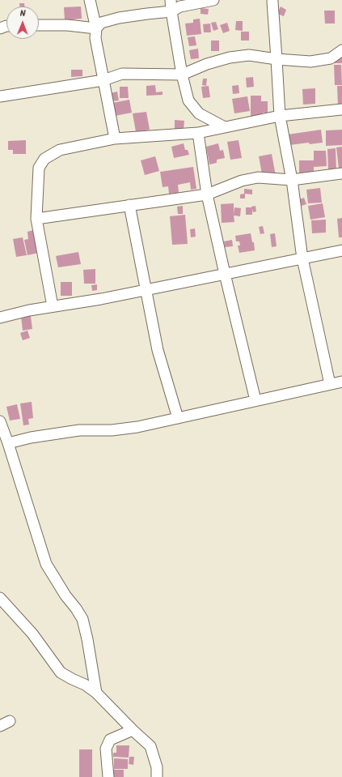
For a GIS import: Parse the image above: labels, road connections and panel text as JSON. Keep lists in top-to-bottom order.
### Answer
{
  "north": "top"
}
